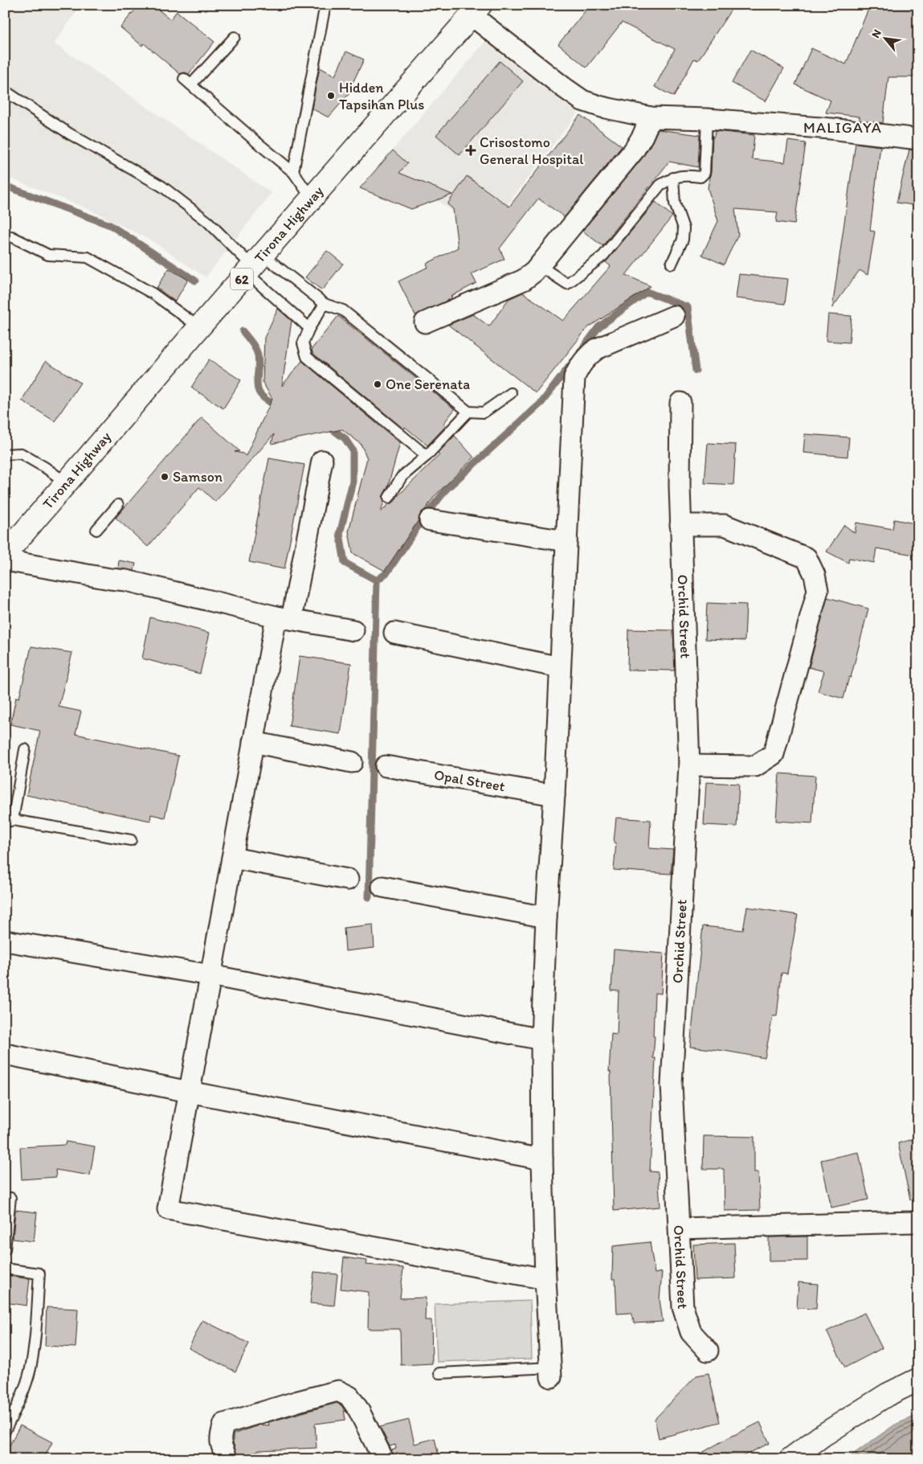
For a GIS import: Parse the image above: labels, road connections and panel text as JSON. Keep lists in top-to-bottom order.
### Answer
{
  "streets": {
    "main road": ["Tirona Highway", "62"],
    "street": ["Orchid Street", "Opal Street"]
  },
  "districts": ["MALIGAYA"],
  "places": {
    "other": ["Hidden Tapsihan Plus", "One Serenata", "Samson"],
    "health": ["Crisostomo General Hospital"]
  },
  "north": "top left"
}
